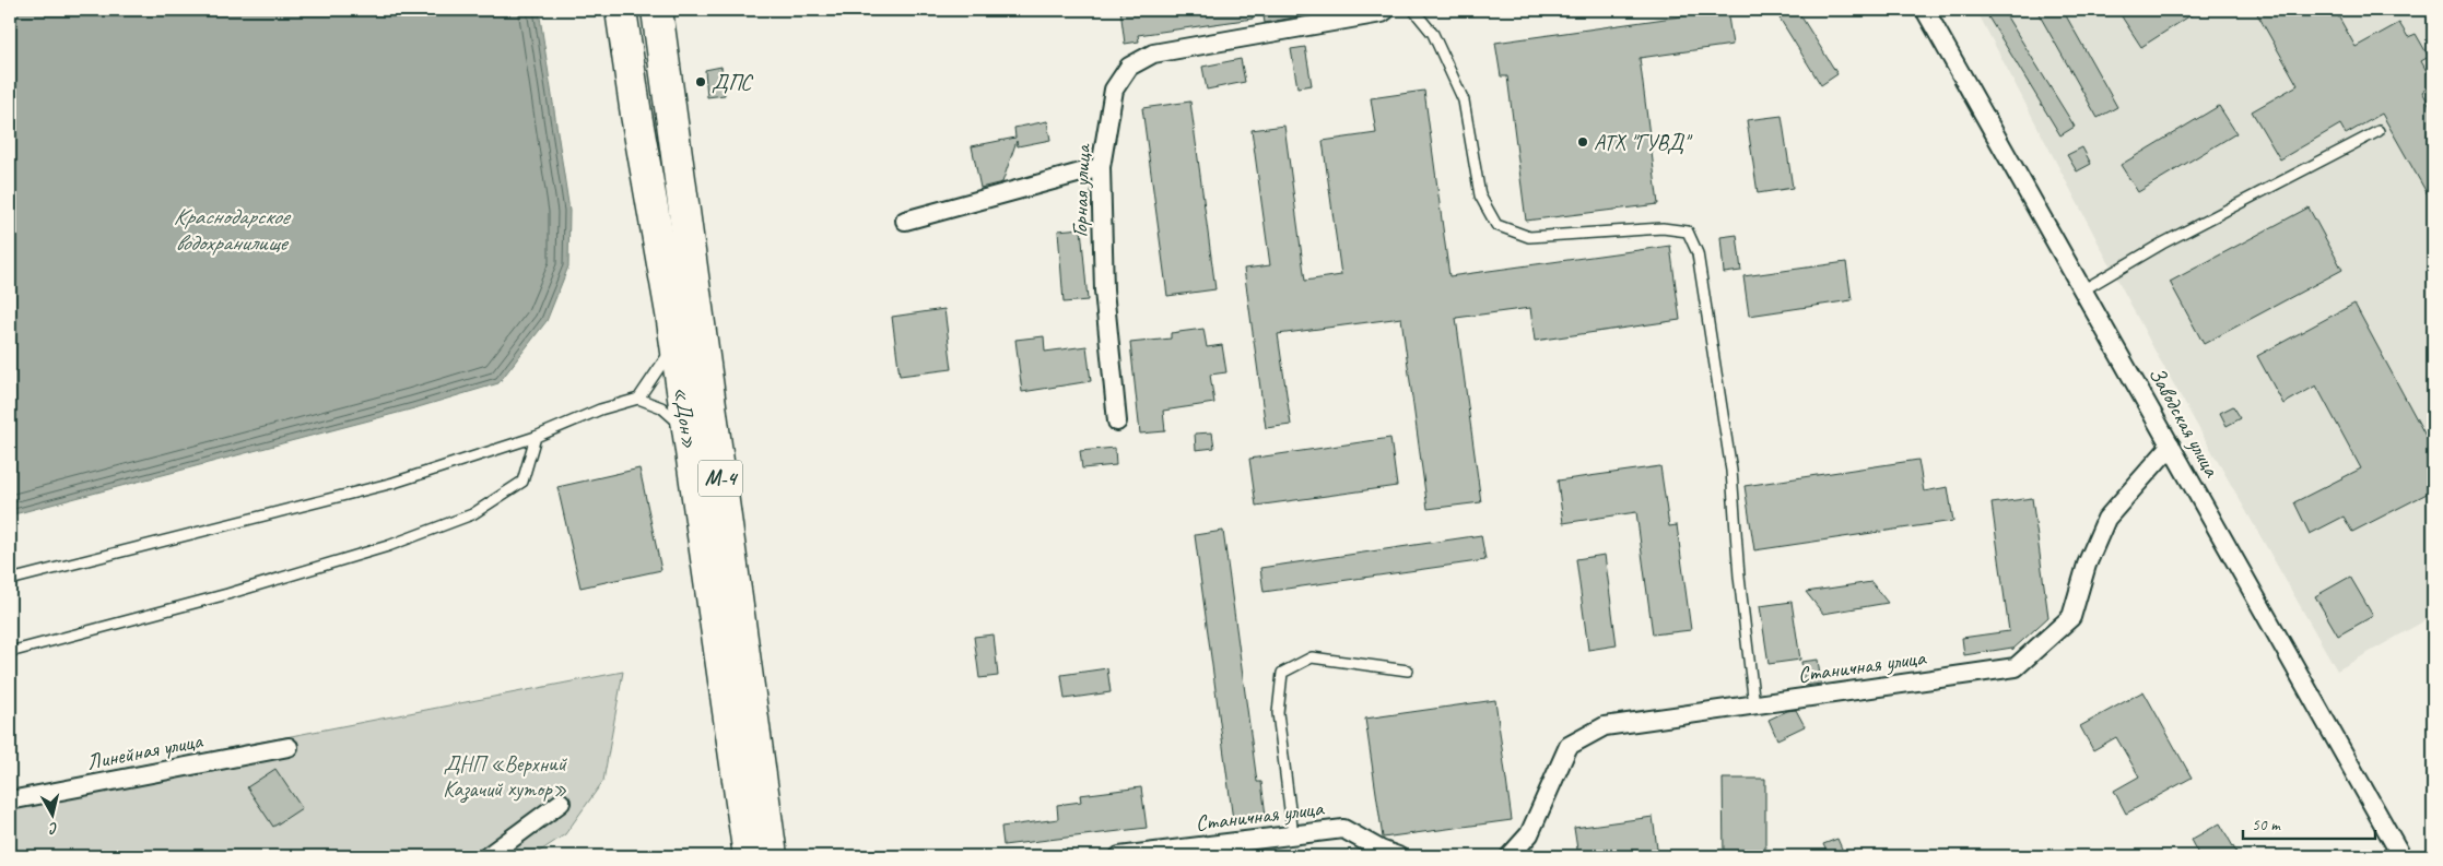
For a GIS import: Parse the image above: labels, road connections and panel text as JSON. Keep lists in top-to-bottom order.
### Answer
{
  "streets": {
    "highway": ["«Дон»", "М-4"],
    "street": [
      "Горная улица",
      "Заводская улица",
      "Станичная улица",
      "Линейная улица"
    ]
  },
  "crossings": [
    ["Заводская улица", "Станичная улица"]
  ],
  "water": ["Краснодарское водохранилище"],
  "parks": ["ДНП «Верхний Казачий хутор»"],
  "places": ["ДПС", "АТХ \"ГУВД\""],
  "scale_bar": "50 m",
  "north": "bottom"
}
